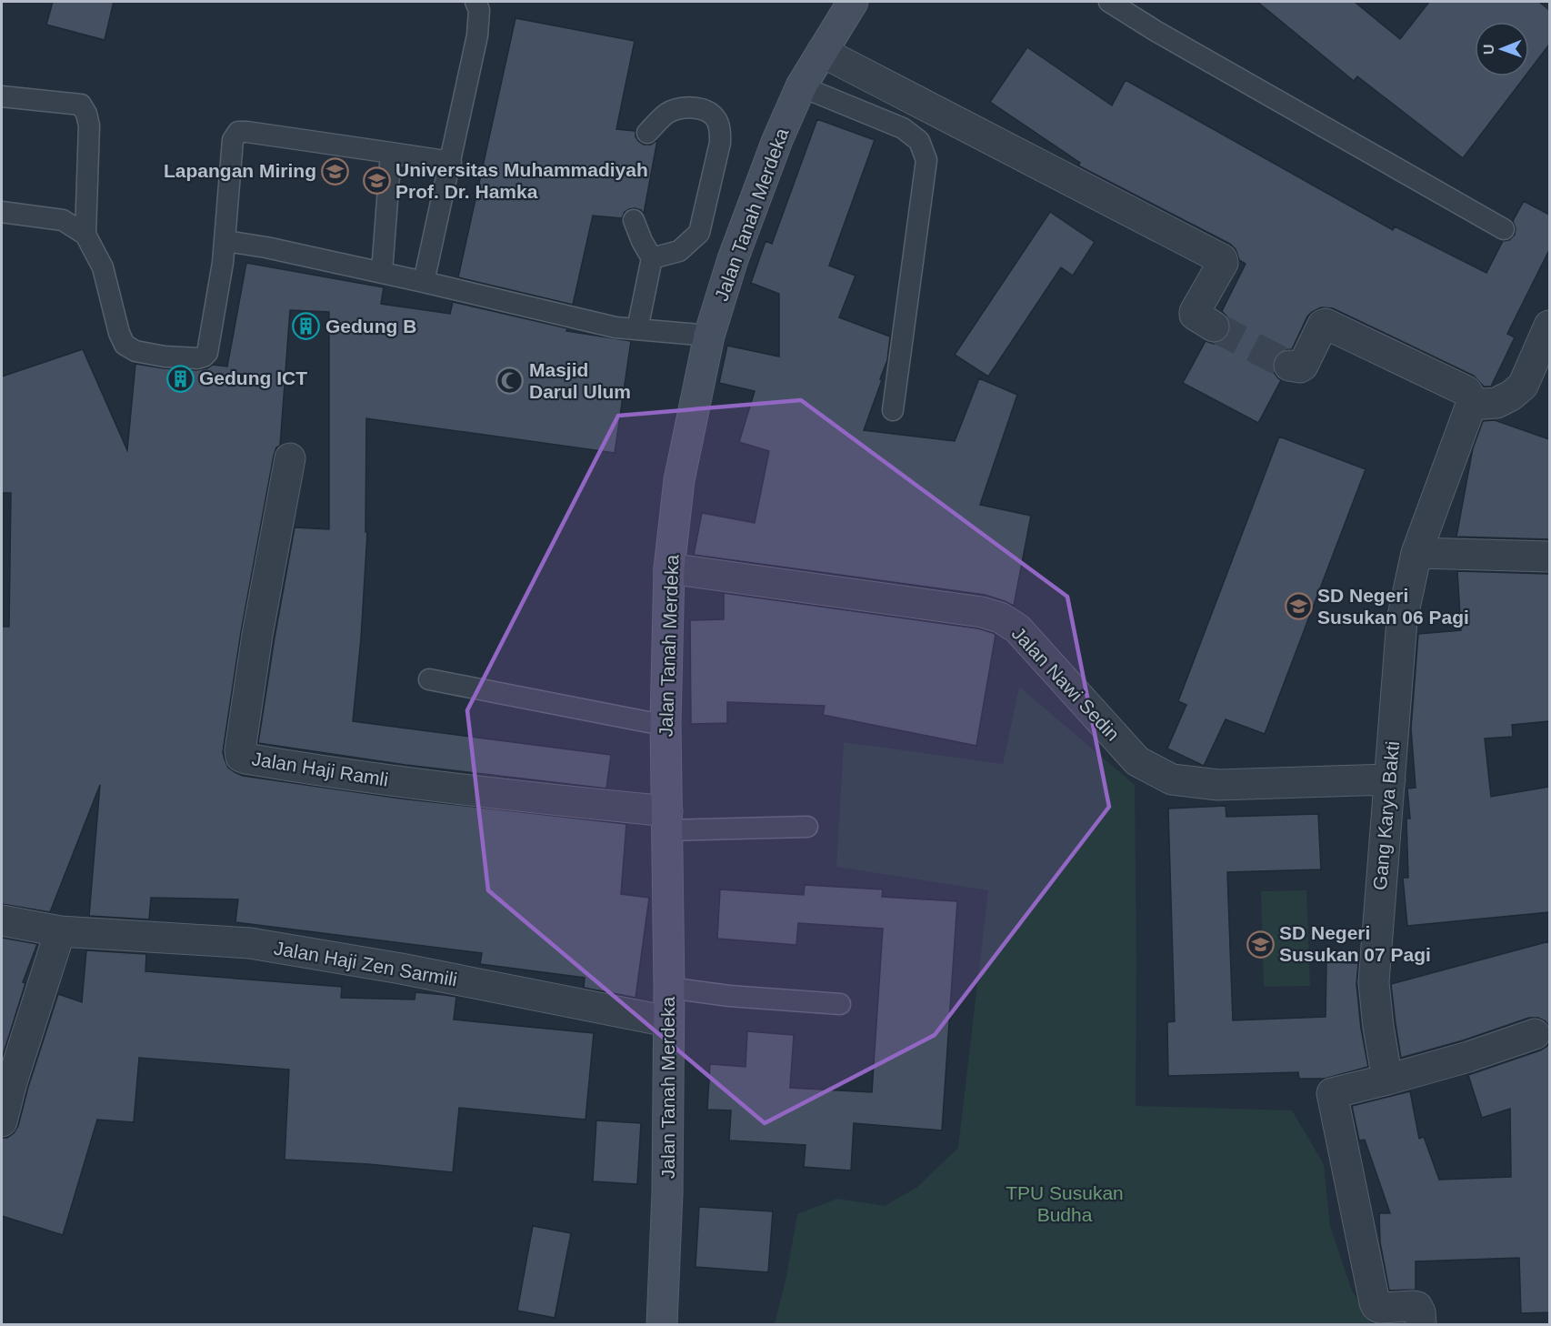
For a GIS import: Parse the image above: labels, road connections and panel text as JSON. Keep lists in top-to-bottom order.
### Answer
{
  "streets": {
    "street": [
      "Jalan Tanah Merdeka",
      "Jalan Nawi Sedin",
      "Jalan Haji Ramli",
      "Gang Karya Bakti",
      "Jalan Haji Zen Sarmili"
    ]
  },
  "crossings": [
    ["Jalan Tanah Merdeka", "Jalan Nawi Sedin"],
    ["Jalan Tanah Merdeka", "Jalan Haji Ramli"],
    ["Jalan Tanah Merdeka", "Jalan Haji Zen Sarmili"],
    ["Jalan Nawi Sedin", "Gang Karya Bakti"]
  ],
  "parks": ["TPU Susukan Budha"],
  "places": {
    "school or university": [
      "Lapangan Miring",
      "Universitas Muhammadiyah Prof. Dr. Hamka",
      "SD Negeri Susukan 06 Pagi",
      "SD Negeri Susukan 07 Pagi"
    ],
    "building": ["Gedung B", "Gedung ICT"],
    "mosque": ["Masjid Darul Ulum"]
  },
  "north": "left"
}
